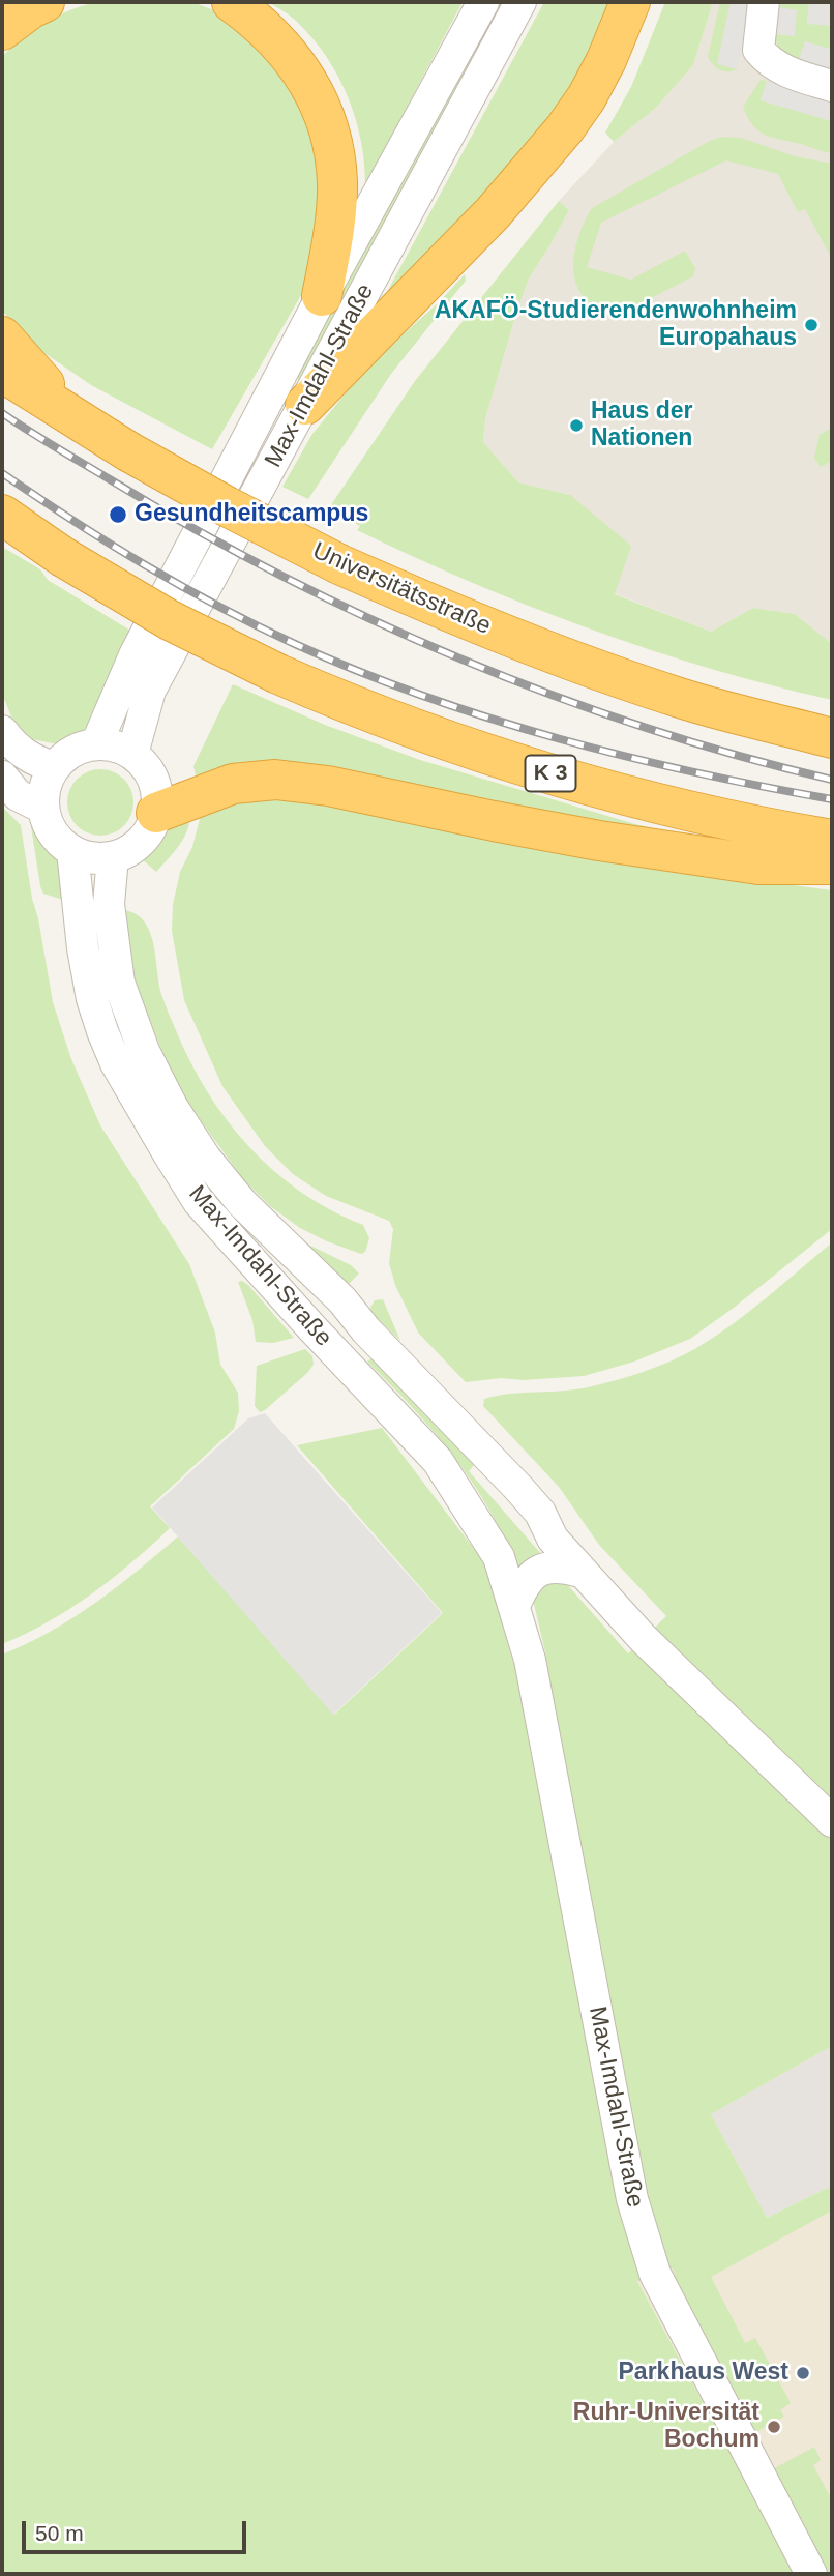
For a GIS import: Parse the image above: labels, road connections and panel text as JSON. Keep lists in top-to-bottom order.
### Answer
{
  "streets": {
    "highway": ["Universitätsstraße", "K 3"],
    "street": ["Max-Imdahl-Straße"]
  },
  "places": [
    "AKAFÖ-Studierendenwohnheim Europahaus",
    "Haus der Nationen",
    "Gesundheitscampus",
    "Parkhaus West",
    "Ruhr-Universität Bochum"
  ],
  "scale_bar": "50 m"
}
